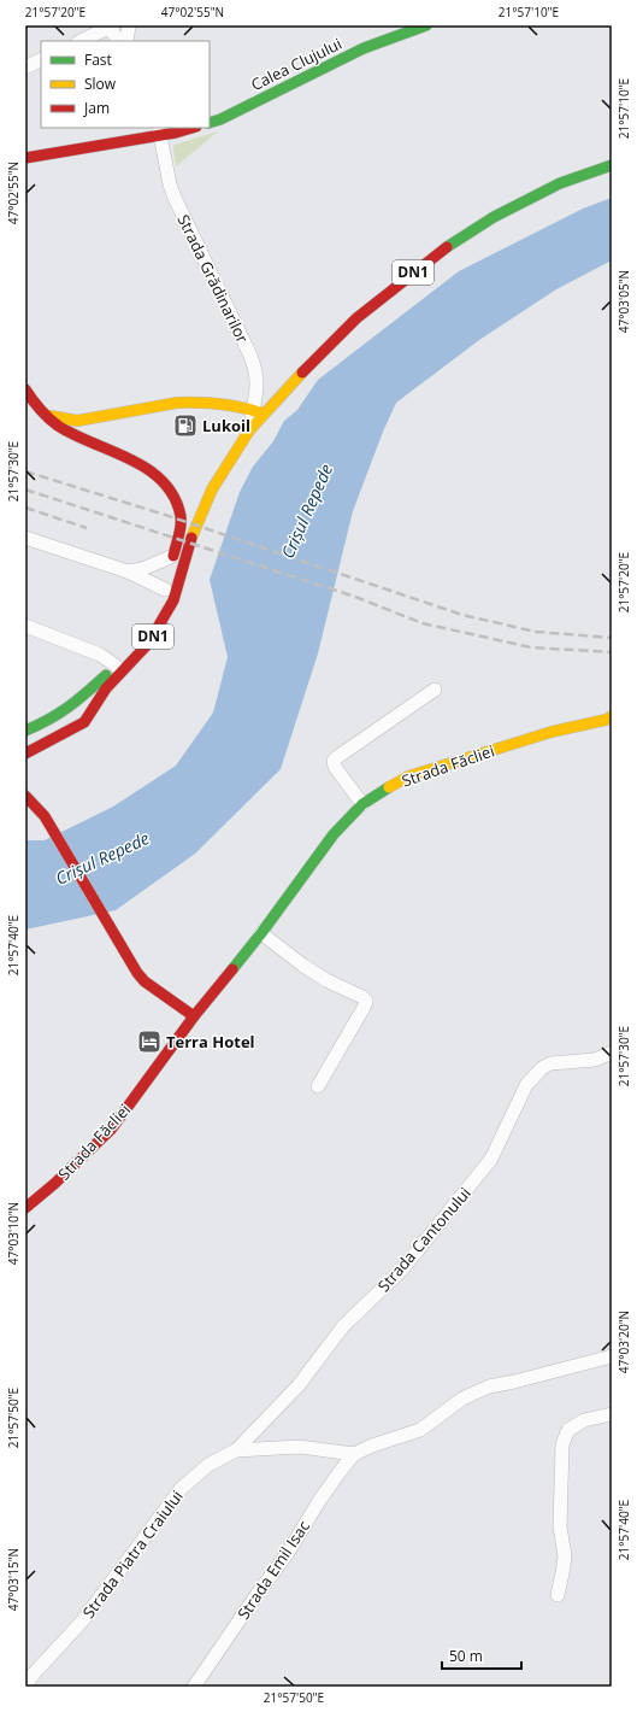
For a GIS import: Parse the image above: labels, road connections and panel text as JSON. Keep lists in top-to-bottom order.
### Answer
{
  "streets": {
    "main road": ["Calea Clujului", "DN1", "Strada Făcliei"],
    "street": [
      "Strada Grădinarilor",
      "Strada Cantonului",
      "Strada Piatra Craiului",
      "Strada Emil Isac"
    ]
  },
  "crossings": [
    ["DN1", "Strada Grădinarilor"],
    ["Strada Cantonului", "Strada Piatra Craiului"],
    ["Strada Piatra Craiului", "Strada Emil Isac"]
  ],
  "water": ["Crișul Repede"],
  "places": {
    "fuel station": ["Lukoil"],
    "hotel": ["Terra Hotel"]
  },
  "legend": ["Fast", "Slow", "Jam"],
  "scale_bar": "50 m",
  "coordinates": [
    "21°57'20\"E",
    "47°02'55\"N",
    "21°57'10\"E",
    "47°03'05\"N",
    "21°57'30\"E",
    "21°57'40\"E",
    "47°03'10\"N",
    "47°03'20\"N",
    "21°57'50\"E",
    "47°03'15\"N"
  ]
}
